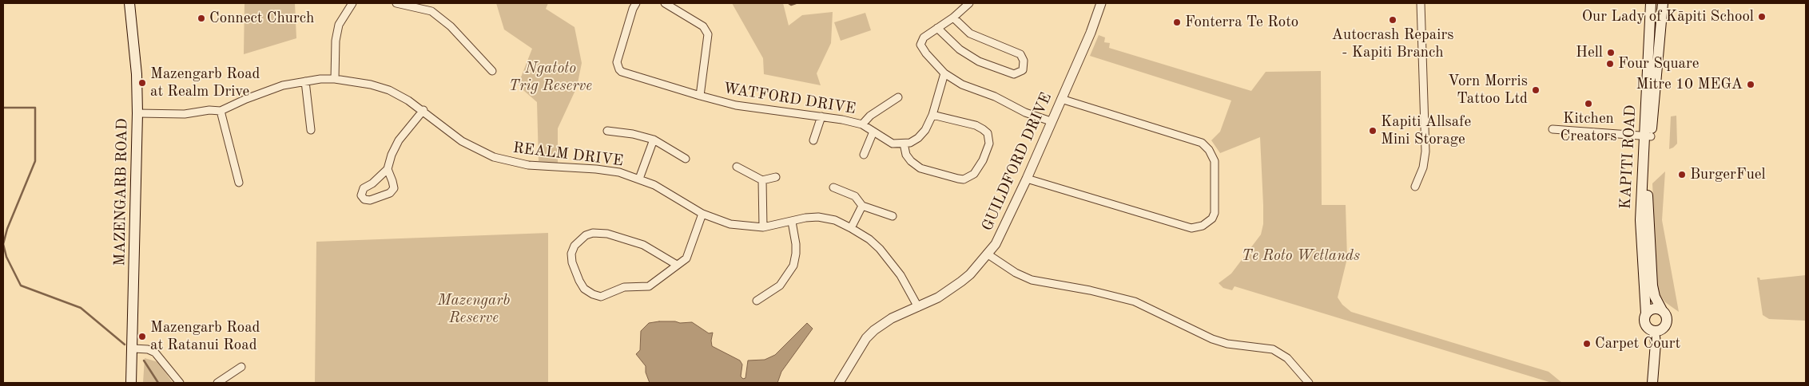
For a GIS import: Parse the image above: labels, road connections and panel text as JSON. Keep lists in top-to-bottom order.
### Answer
{
  "streets": {
    "main road": ["KAPITI ROAD", "MAZENGARB ROAD"],
    "street": ["WATFORD DRIVE", "REALM DRIVE", "GUILDFORD DRIVE"]
  },
  "crossings": [
    ["REALM DRIVE", "GUILDFORD DRIVE"],
    ["REALM DRIVE", "MAZENGARB ROAD"]
  ],
  "parks": ["Ngatoto Trig Reserve", "Te Roto Wetlands", "Mazengarb Reserve"],
  "places": [
    "Our Lady of Kāpiti School",
    "Connect Church",
    "Autocrash Repairs - Kapiti Branch",
    "Fonterra Te Roto",
    "Hell",
    "Four Square",
    "Mazengarb Road at Realm Drive",
    "Mitre 10 MEGA",
    "Vorn Morris Tattoo Ltd",
    "Kitchen Creators",
    "Kapiti Allsafe Mini Storage",
    "BurgerFuel",
    "Mazengarb Road at Ratanui Road",
    "Carpet Court"
  ]
}
